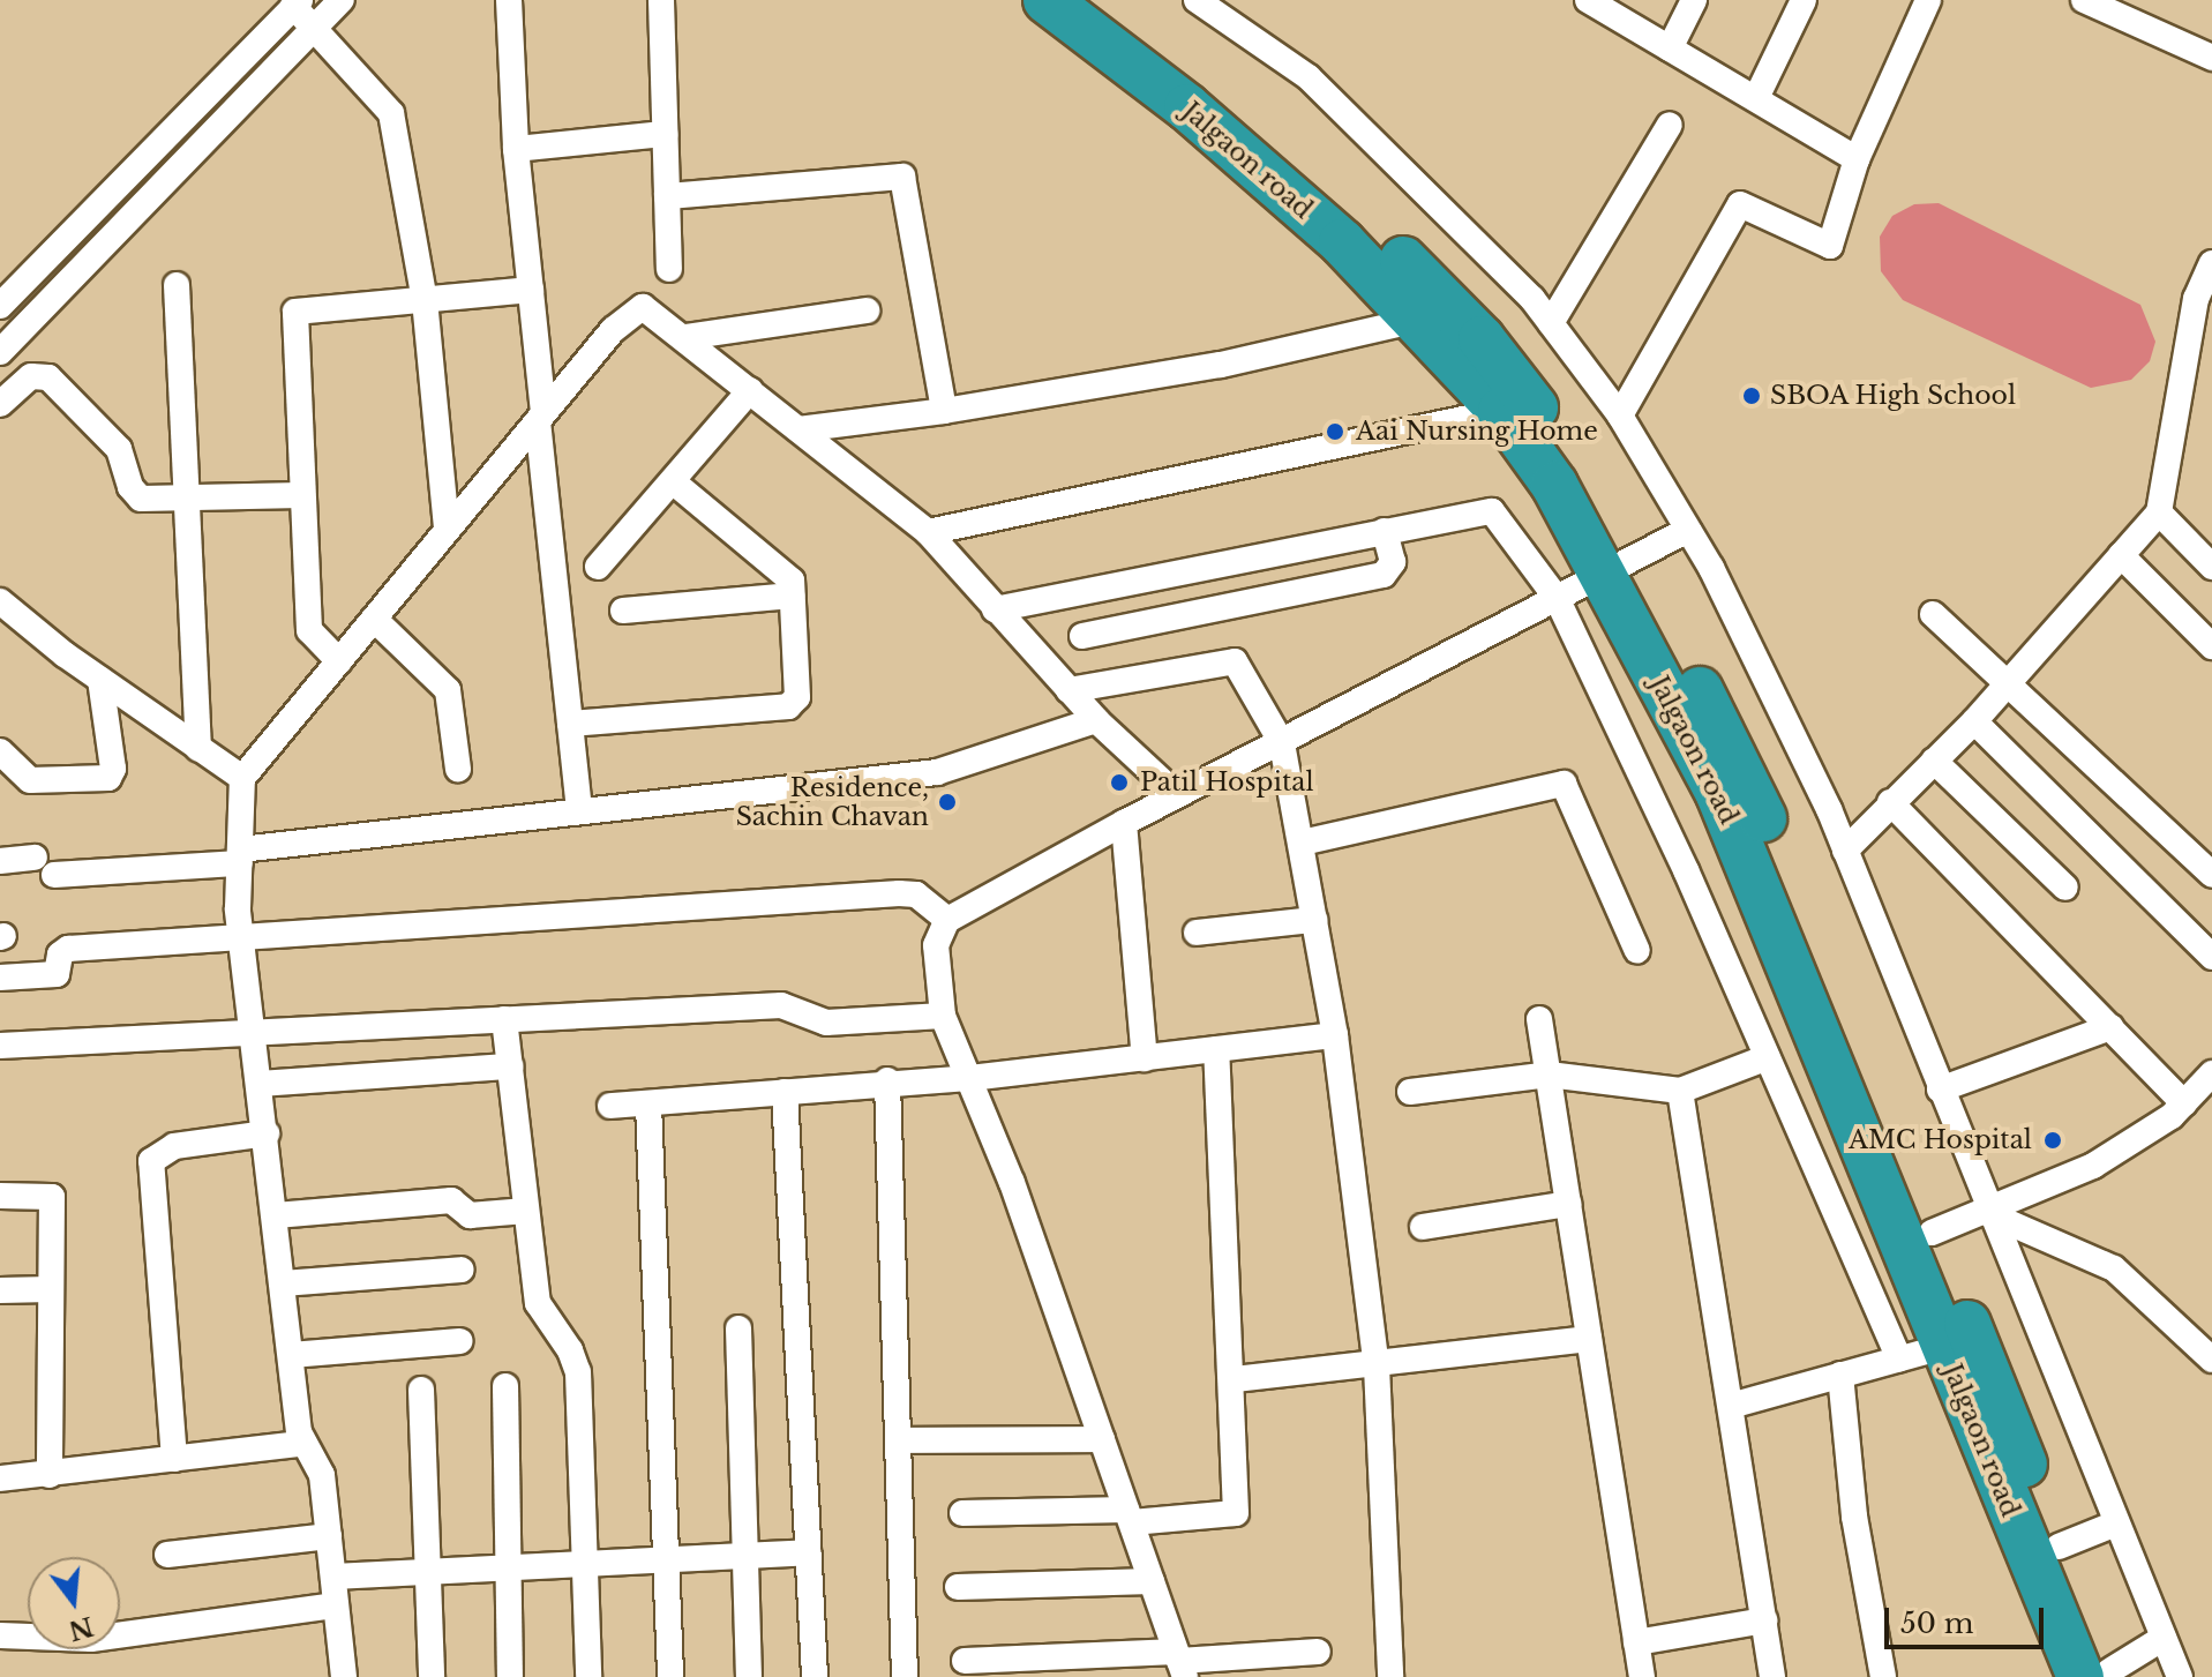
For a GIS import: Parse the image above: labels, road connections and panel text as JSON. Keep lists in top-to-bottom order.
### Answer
{
  "streets": {
    "highway": ["Jalgaon road"]
  },
  "places": [
    "SBOA High School",
    "Aai Nursing Home",
    "Patil Hospital",
    "Residence, Sachin Chavan",
    "AMC Hospital"
  ],
  "scale_bar": "50 m",
  "north": "bottom"
}
